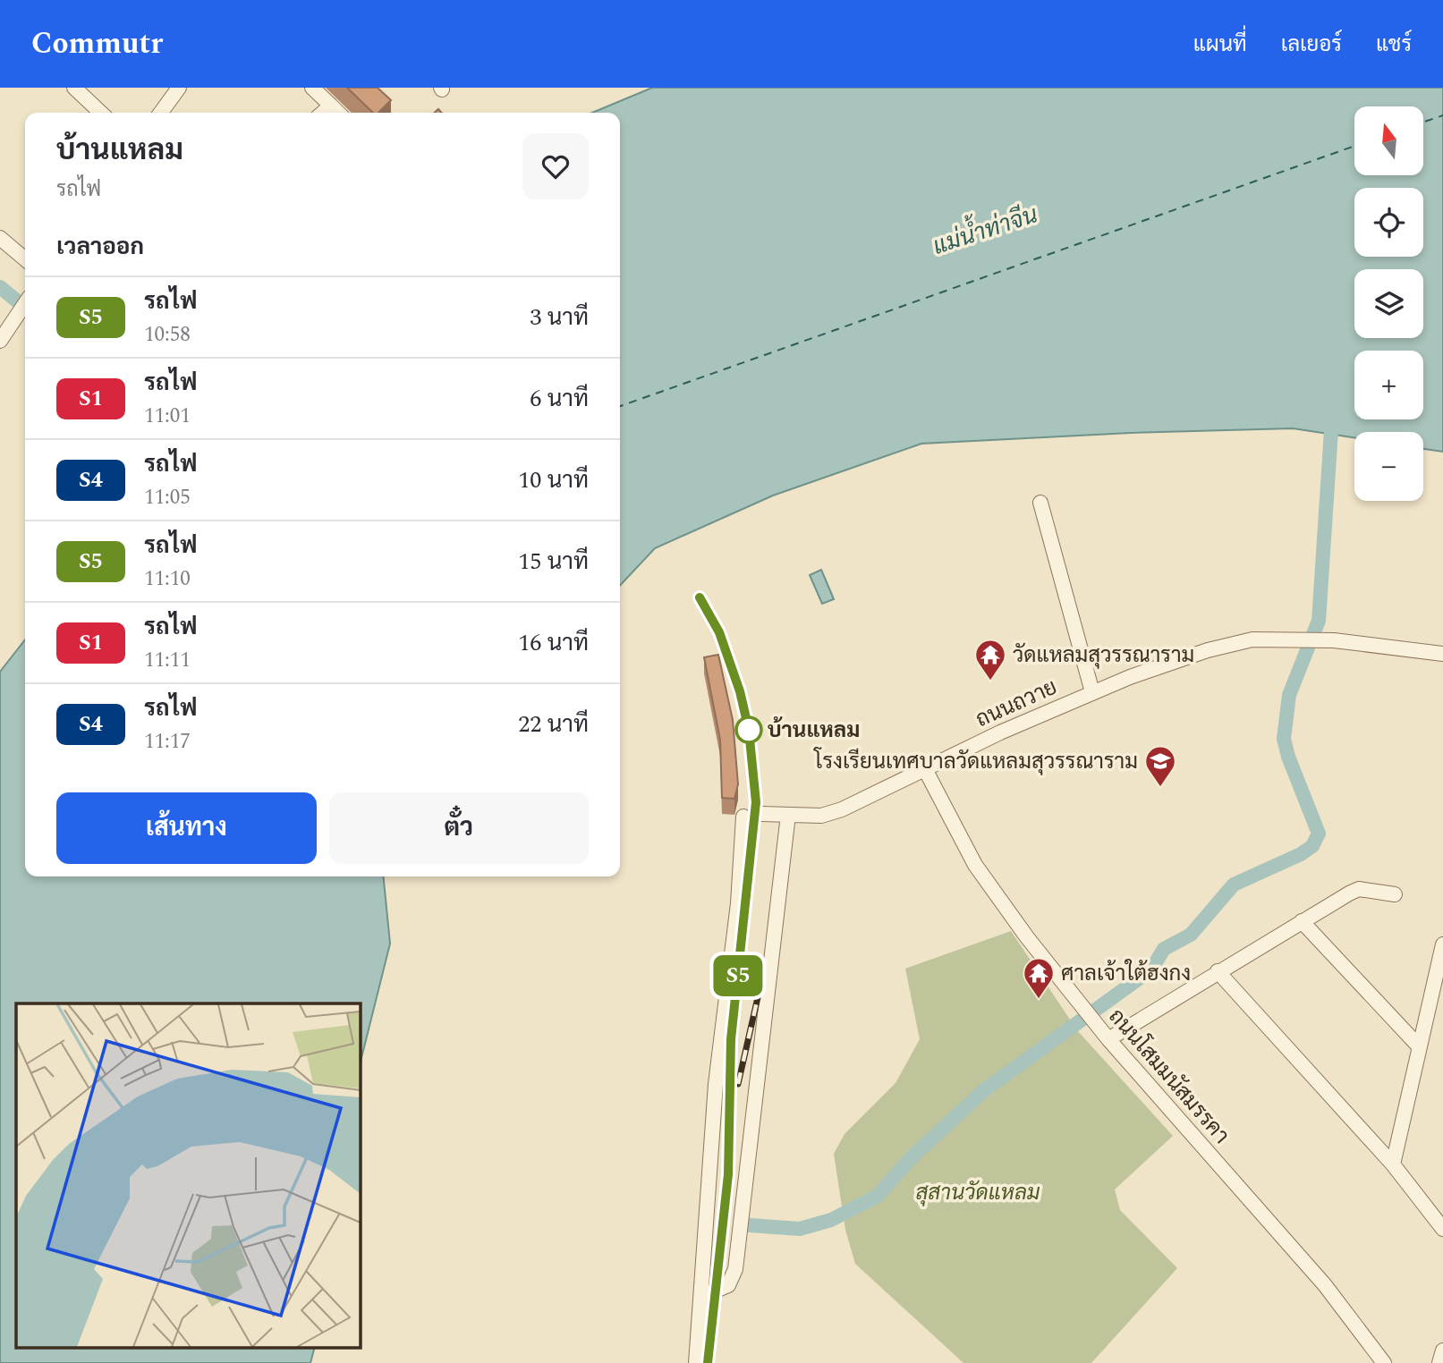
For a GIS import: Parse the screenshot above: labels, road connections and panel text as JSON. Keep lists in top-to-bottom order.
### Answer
{
  "streets": {
    "street": ["ถนนถวาย", "ถนนโสมมนัสมรรคา"]
  },
  "crossings": [
    ["ถนนถวาย", "ถนนโสมมนัสมรรคา"]
  ],
  "water": ["แม่น้ำท่าจีน"],
  "parks": ["สุสานวัดแหลม"],
  "places": {
    "temple": ["วัดแหลมสุวรรณาราม", "ศาลเจ้าใต้ฮงกง"],
    "other": ["บ้านแหลม"],
    "school or university": ["โรงเรียนเทศบาลวัดแหลมสุวรรณาราม"]
  },
  "north": "top",
  "page": {
    "header": "Commutr",
    "nav": ["แผนที่", "เลเยอร์", "แชร์"],
    "on_map": "S5",
    "map_buttons": ["+", "−"],
    "heading": [
      ["บ้านแหลม", "รถไฟ"],
      "เวลาออก"
    ],
    "list": [
      {
        "mark": "S5",
        "name": "รถไฟ",
        "note": "10:58",
        "value": "3 นาที"
      },
      {
        "mark": "S1",
        "name": "รถไฟ",
        "note": "11:01",
        "value": "6 นาที"
      },
      {
        "mark": "S4",
        "name": "รถไฟ",
        "note": "11:05",
        "value": "10 นาที"
      },
      {
        "mark": "S5",
        "name": "รถไฟ",
        "note": "11:10",
        "value": "15 นาที"
      },
      {
        "mark": "S1",
        "name": "รถไฟ",
        "note": "11:11",
        "value": "16 นาที"
      },
      {
        "mark": "S4",
        "name": "รถไฟ",
        "note": "11:17",
        "value": "22 นาที"
      }
    ],
    "buttons": ["เส้นทาง", "ตั๋ว"]
  }
}
